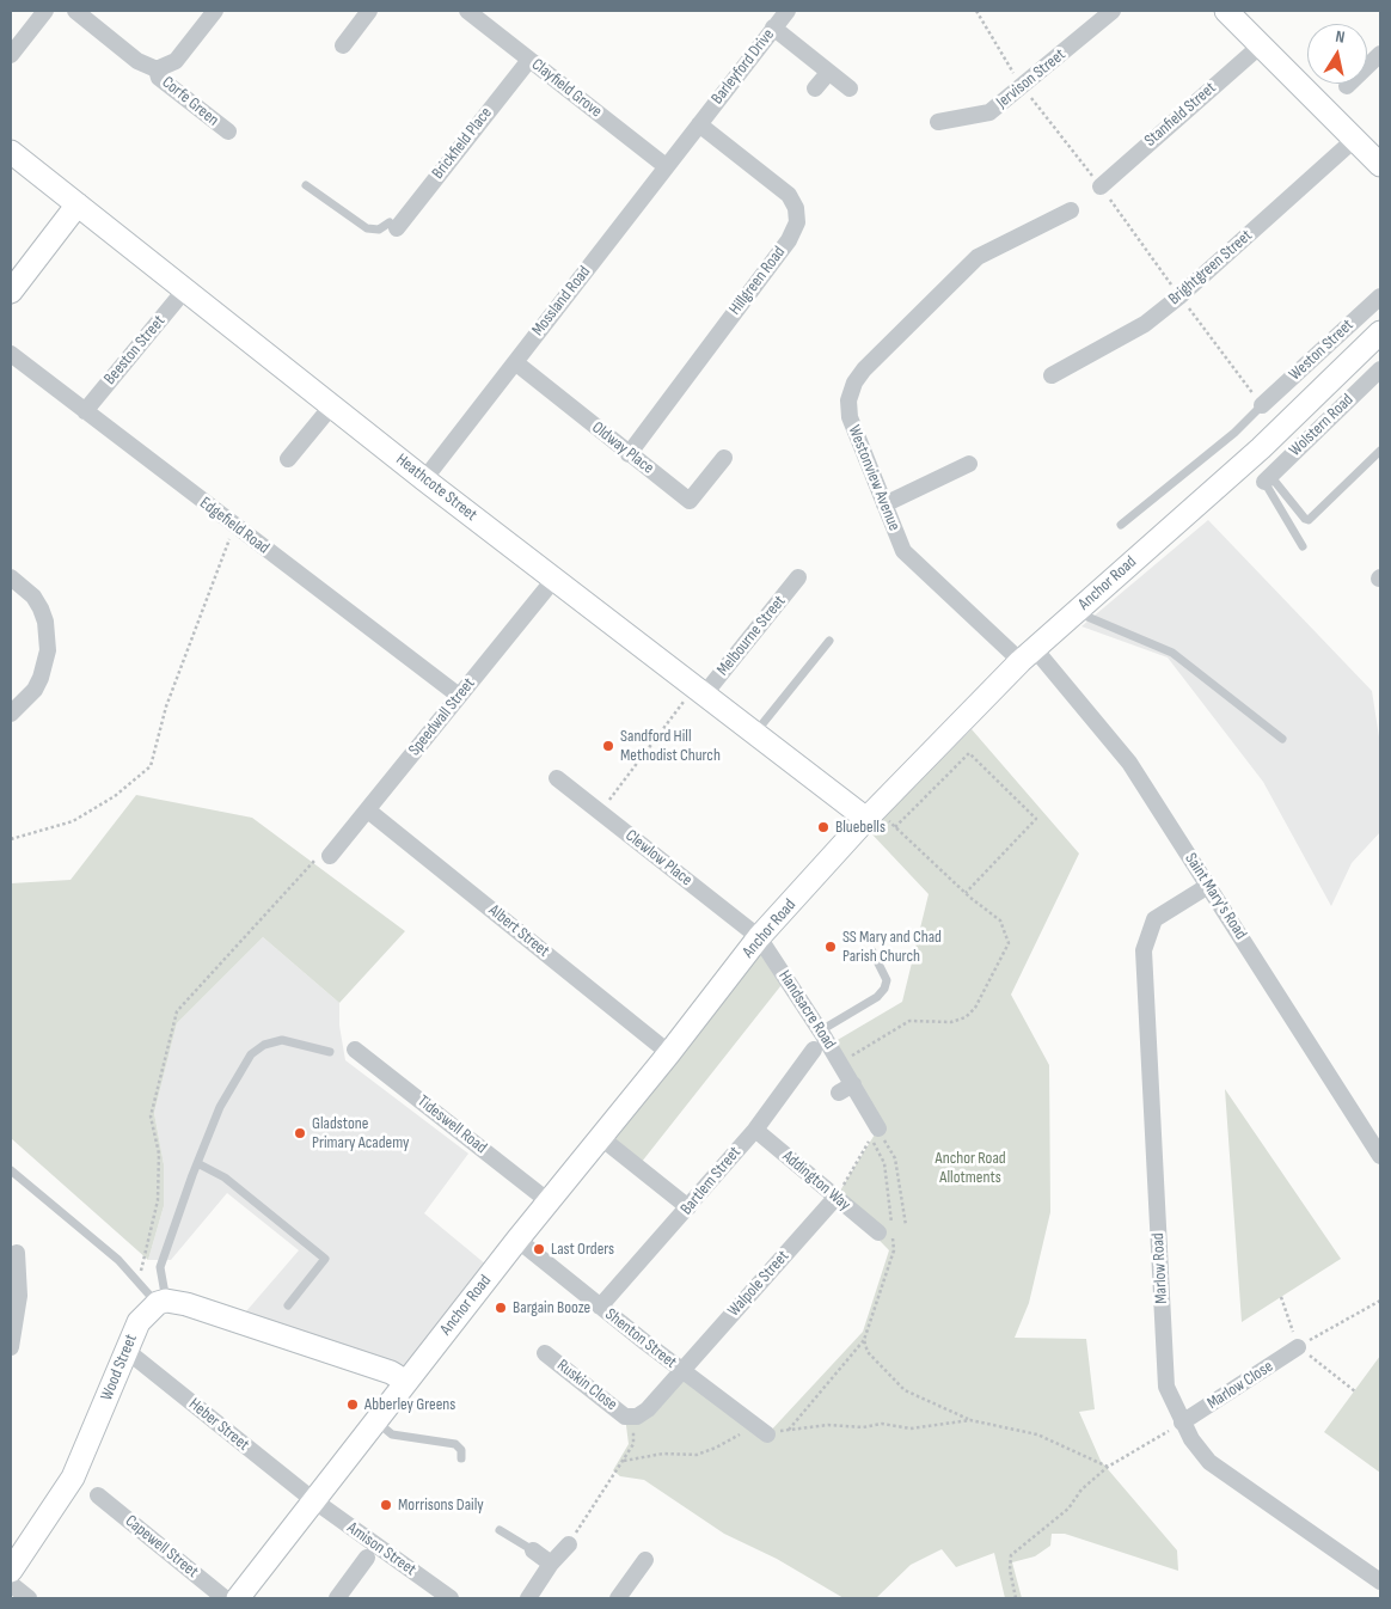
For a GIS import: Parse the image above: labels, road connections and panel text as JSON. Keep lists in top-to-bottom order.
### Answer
{
  "streets": {
    "street": [
      "Barleyford Drive",
      "Jervison Street",
      "Clayfield Grove",
      "Corfe Green",
      "Stanfield Street",
      "Brickfield Place",
      "Brightgreen Street",
      "Hillgreen Road",
      "Mossland Road",
      "Beeston Street",
      "Weston Street",
      "Wolstern Road",
      "Oldway Place",
      "Westonview Avenue",
      "Heathcote Street",
      "Edgefield Road",
      "Anchor Road",
      "Melbourne Street",
      "Speedwall Street",
      "Clewlow Place",
      "Saint Mary's Road",
      "Albert Street",
      "Handsacre Road",
      "Tideswell Road",
      "Bartlem Street",
      "Addington Way",
      "Marlow Road",
      "Walpole Street",
      "Shenton Street",
      "Wood Street",
      "Ruskin Close",
      "Marlow Close",
      "Heber Street",
      "Capewell Street",
      "Amison Street"
    ]
  },
  "crossings": [
    ["Barleyford Drive", "Hillgreen Road"],
    ["Barleyford Drive", "Mossland Road"],
    ["Clayfield Grove", "Brickfield Place"],
    ["Clayfield Grove", "Mossland Road"],
    ["Hillgreen Road", "Mossland Road"],
    ["Hillgreen Road", "Oldway Place"],
    ["Mossland Road", "Oldway Place"],
    ["Mossland Road", "Heathcote Street"],
    ["Beeston Street", "Heathcote Street"],
    ["Beeston Street", "Edgefield Road"],
    ["Westonview Avenue", "Anchor Road"],
    ["Westonview Avenue", "Saint Mary's Road"],
    ["Heathcote Street", "Anchor Road"],
    ["Heathcote Street", "Melbourne Street"],
    ["Heathcote Street", "Speedwall Street"],
    ["Edgefield Road", "Speedwall Street"],
    ["Anchor Road", "Clewlow Place"],
    ["Anchor Road", "Saint Mary's Road"],
    ["Anchor Road", "Albert Street"],
    ["Anchor Road", "Handsacre Road"],
    ["Anchor Road", "Tideswell Road"],
    ["Anchor Road", "Shenton Street"],
    ["Anchor Road", "Heber Street"],
    ["Anchor Road", "Amison Street"],
    ["Speedwall Street", "Albert Street"],
    ["Clewlow Place", "Handsacre Road"],
    ["Saint Mary's Road", "Marlow Road"],
    ["Bartlem Street", "Addington Way"],
    ["Bartlem Street", "Shenton Street"],
    ["Addington Way", "Walpole Street"],
    ["Marlow Road", "Marlow Close"],
    ["Walpole Street", "Shenton Street"],
    ["Walpole Street", "Ruskin Close"],
    ["Shenton Street", "Ruskin Close"],
    ["Wood Street", "Heber Street"],
    ["Heber Street", "Amison Street"]
  ],
  "parks": ["Anchor Road Allotments"],
  "places": [
    "Sandford Hill Methodist Church",
    "Bluebells",
    "SS Mary and Chad Parish Church",
    "Gladstone Primary Academy",
    "Last Orders",
    "Bargain Booze",
    "Abberley Greens",
    "Morrisons Daily"
  ],
  "north": "top"
}
